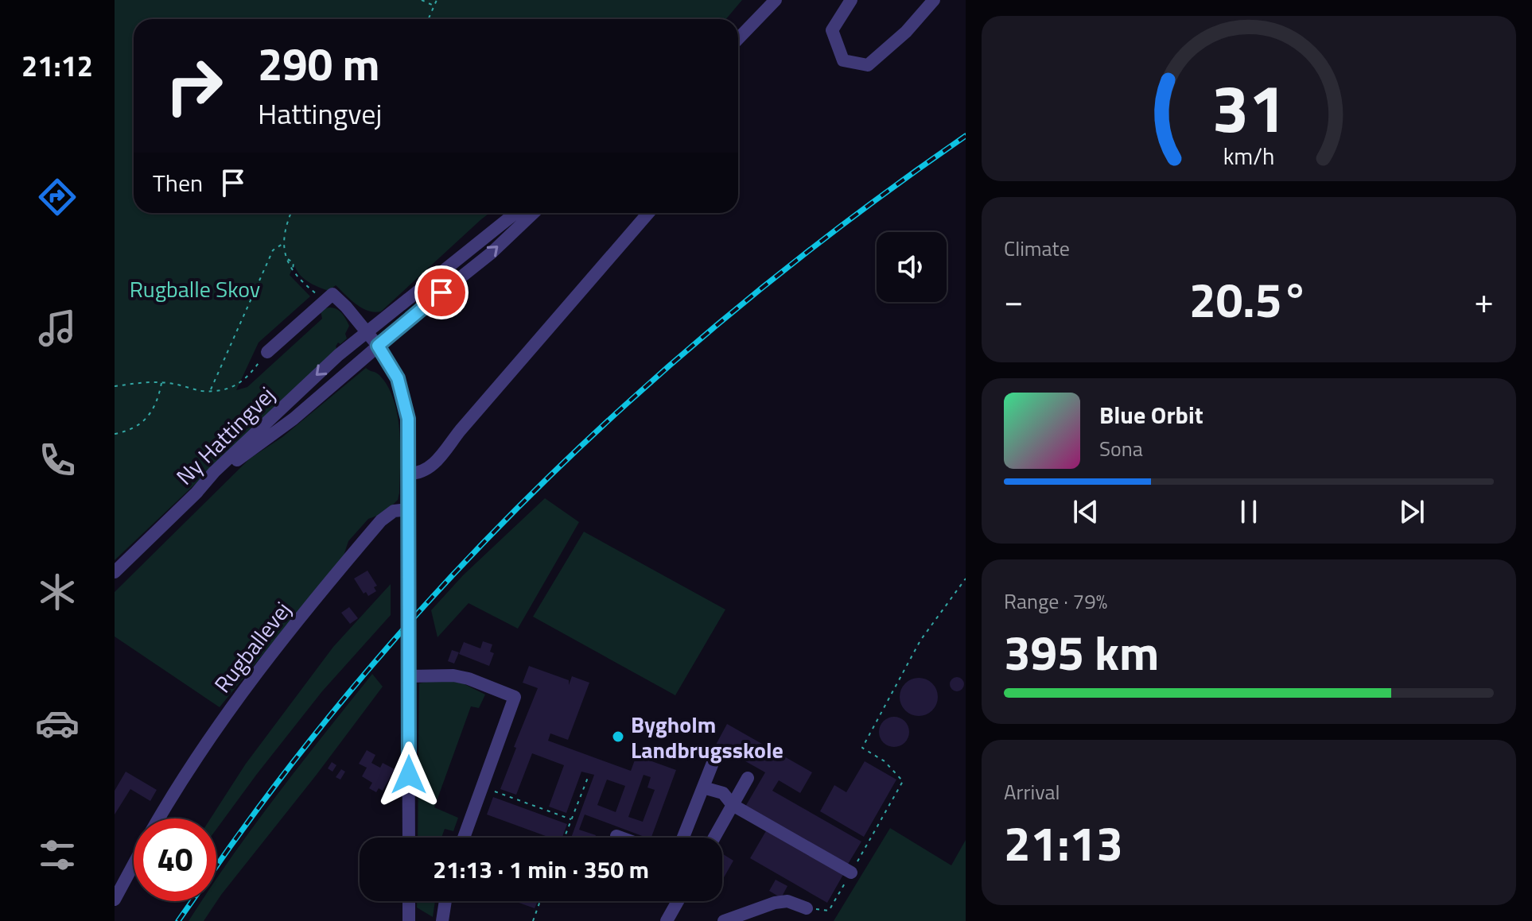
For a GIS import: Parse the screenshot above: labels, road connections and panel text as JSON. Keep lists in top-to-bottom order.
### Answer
{
  "streets": {
    "street": ["Ny Hattingvej", "Rugballevej"]
  },
  "parks": ["Rugballe Skov"],
  "places": ["Bygholm Landbrugsskole"],
  "page": {
    "tabs": "21:12",
    "turn": ["290 m", "Hattingvej"],
    "then": "Then",
    "tile": [
      "Climate",
      ["Range · 79%", "395 km"],
      ["Arrival", "21:13"]
    ],
    "heat": ["−", "20.5°", "+"],
    "song": ["Blue Orbit", "Sona"],
    "limit": "40",
    "trip": "21:13 · 1 min · 350 m",
    "gauge": ["31", "km/h"]
  }
}
